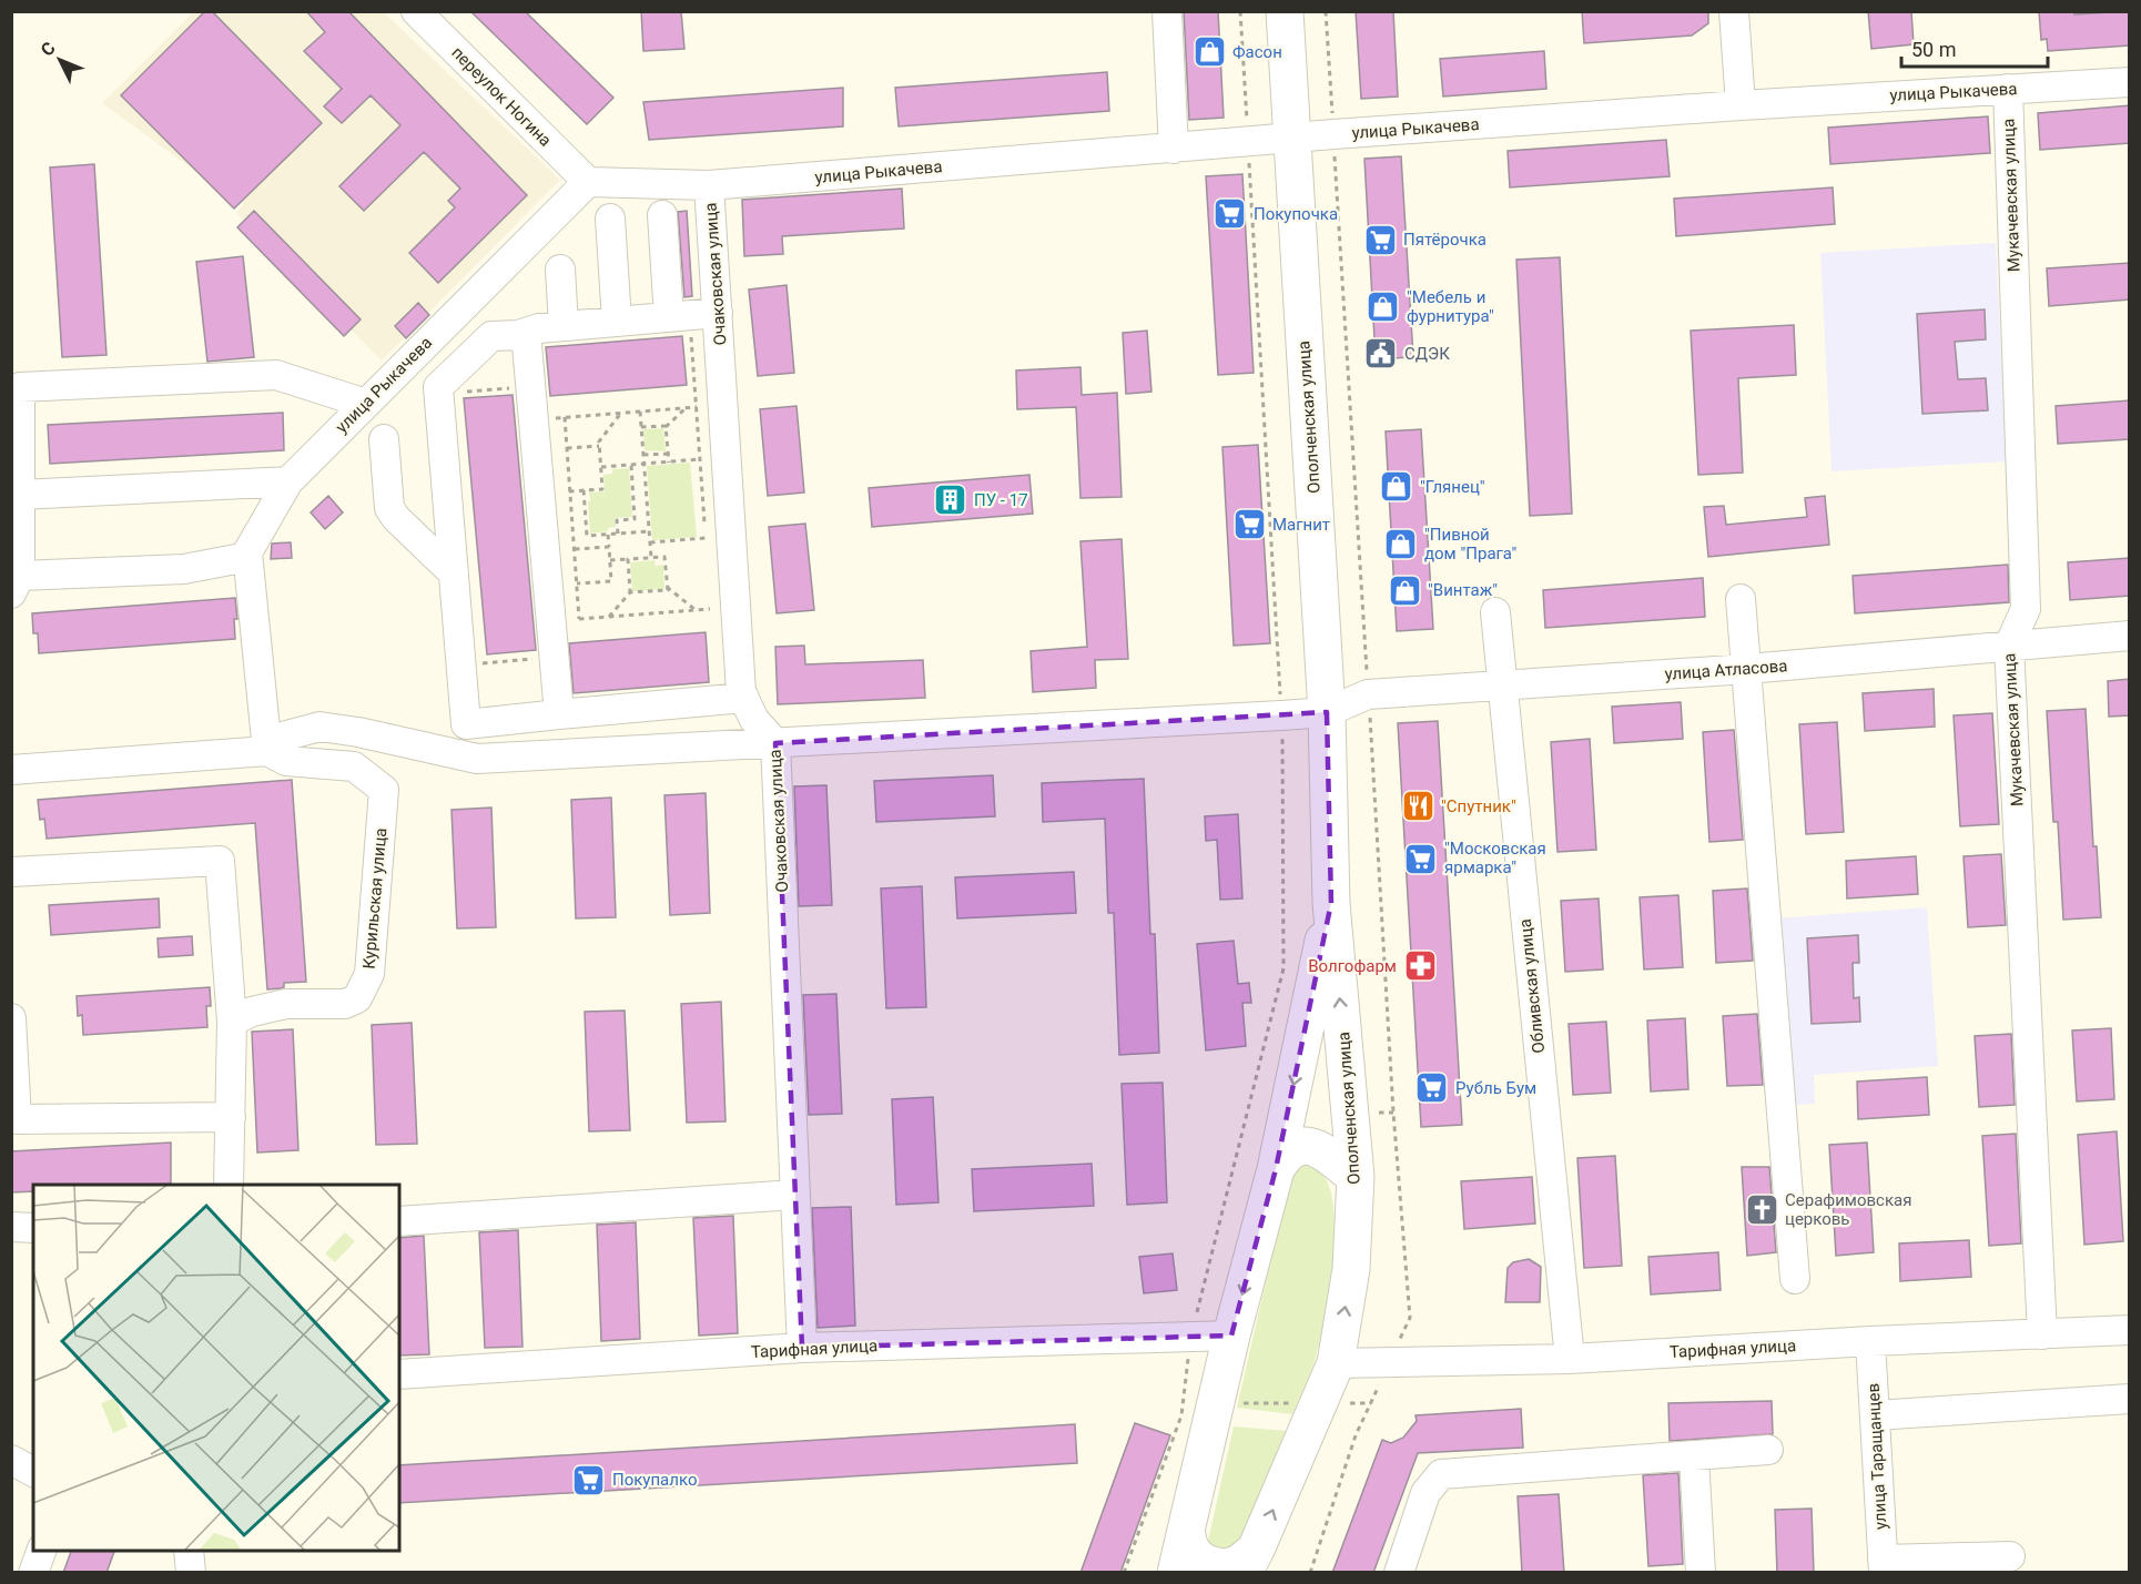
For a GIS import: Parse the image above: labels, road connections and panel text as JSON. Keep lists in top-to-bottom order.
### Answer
{
  "streets": {
    "highway": ["Ополченская улица"],
    "street": [
      "улица Рыкачева",
      "переулок Ногина",
      "Мукачевская улица",
      "Очаковская улица",
      "улица Атласова",
      "Курильская улица",
      "Обливская улица",
      "Тарифная улица",
      "улица Таращанцев"
    ]
  },
  "crossings": [
    ["улица Рыкачева", "переулок Ногина"],
    ["улица Рыкачева", "Мукачевская улица"],
    ["улица Рыкачева", "Очаковская улица"],
    ["улица Рыкачева", "Ополченская улица"],
    ["Мукачевская улица", "улица Атласова"],
    ["Мукачевская улица", "Тарифная улица"],
    ["Очаковская улица", "улица Атласова"],
    ["Очаковская улица", "Тарифная улица"],
    ["Ополченская улица", "улица Атласова"],
    ["Ополченская улица", "Тарифная улица"],
    ["улица Атласова", "Курильская улица"],
    ["улица Атласова", "Обливская улица"],
    ["Обливская улица", "Тарифная улица"],
    ["Тарифная улица", "улица Таращанцев"]
  ],
  "places": {
    "shop": [
      "Фасон",
      "\"Мебель и фурнитура\"",
      "\"Глянец\"",
      "\"Пивной дом \"Прага\"",
      "\"Винтаж\""
    ],
    "supermarket": [
      "Покупочка",
      "Пятёрочка",
      "Магнит",
      "\"Московская ярмарка\"",
      "Рубль Бум",
      "Покупалко"
    ],
    "public building": ["СДЭК"],
    "building": ["ПУ - 17"],
    "restaurant": ["\"Спутник\""],
    "pharmacy": ["Волгофарм"],
    "church": ["Серафимовская церковь"]
  },
  "scale_bar": "50 m",
  "north": "top left"
}
